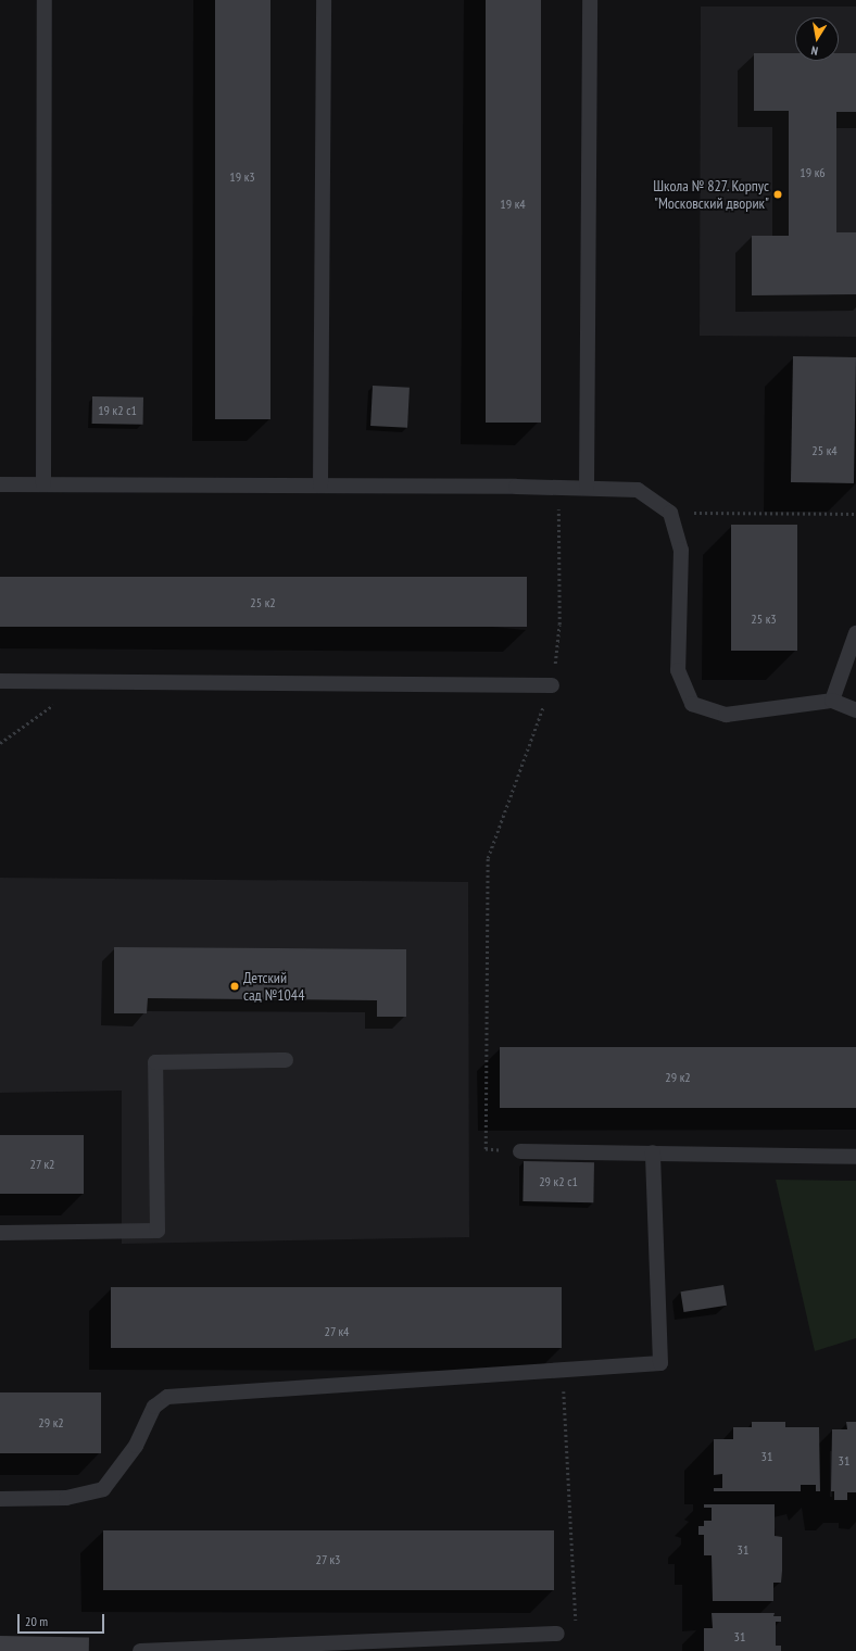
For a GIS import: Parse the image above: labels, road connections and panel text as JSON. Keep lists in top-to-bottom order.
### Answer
{
  "places": ["Школа № 827. Корпус \"Московский дворик\"", "Детский сад №1044"],
  "house_numbers": [
    "19 к6",
    "19 к3",
    "19 к4",
    "19 к2 с1",
    "25 к4",
    "25 к2",
    "25 к3",
    "29 к2",
    "27 к2",
    "29 к2 с1",
    "27 к4",
    "29 к2",
    "31",
    "31",
    "31",
    "27 к3",
    "31"
  ],
  "scale_bar": "20 m",
  "north": "bottom"
}
